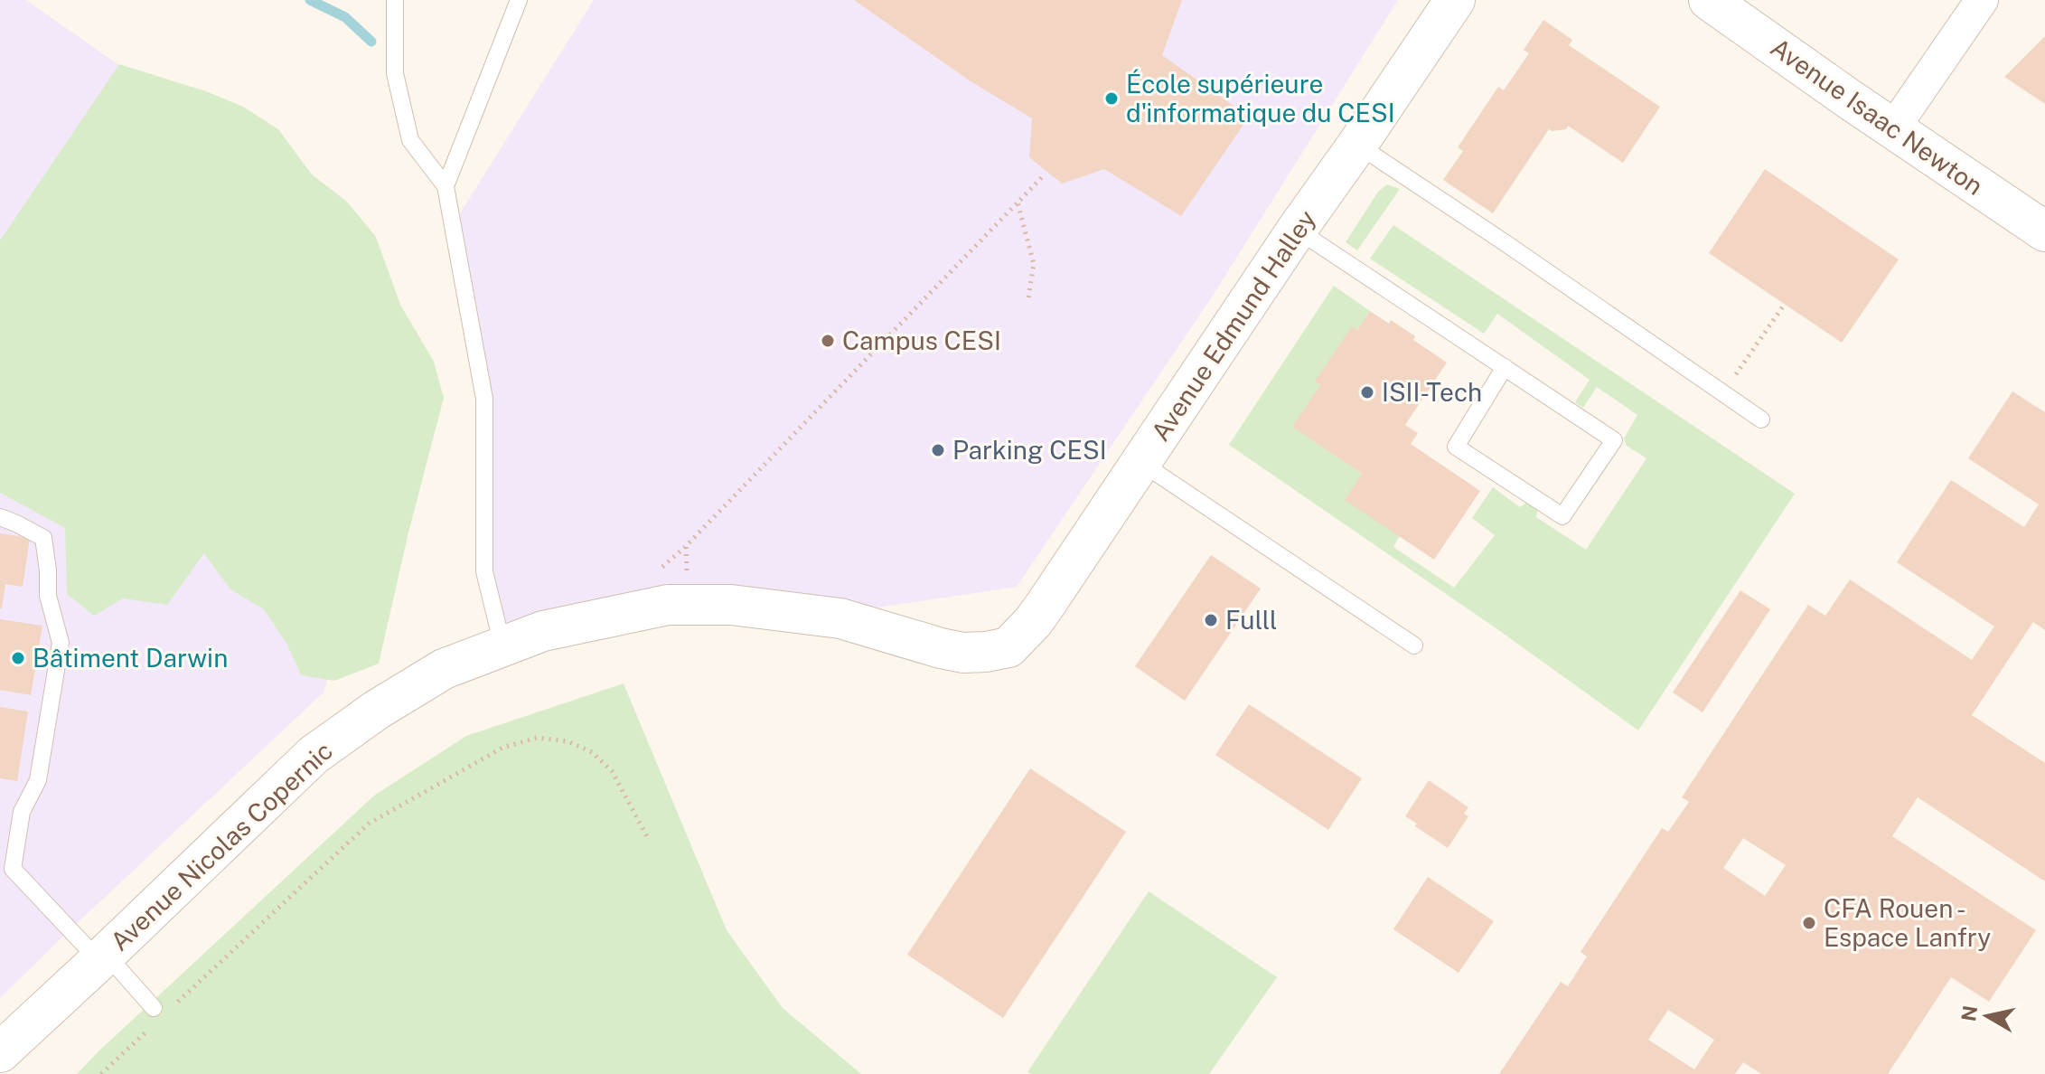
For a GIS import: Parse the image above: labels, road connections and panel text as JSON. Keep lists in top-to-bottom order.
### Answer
{
  "streets": {
    "street": ["Avenue Isaac Newton", "Avenue Edmund Halley", "Avenue Nicolas Copernic"]
  },
  "crossings": [
    ["Avenue Edmund Halley", "Avenue Nicolas Copernic"]
  ],
  "places": [
    "École supérieure d'informatique du CESI",
    "Campus CESI",
    "ISII-Tech",
    "Parking CESI",
    "Fulll",
    "Bâtiment Darwin",
    "CFA Rouen - Espace Lanfry"
  ],
  "north": "left"
}
